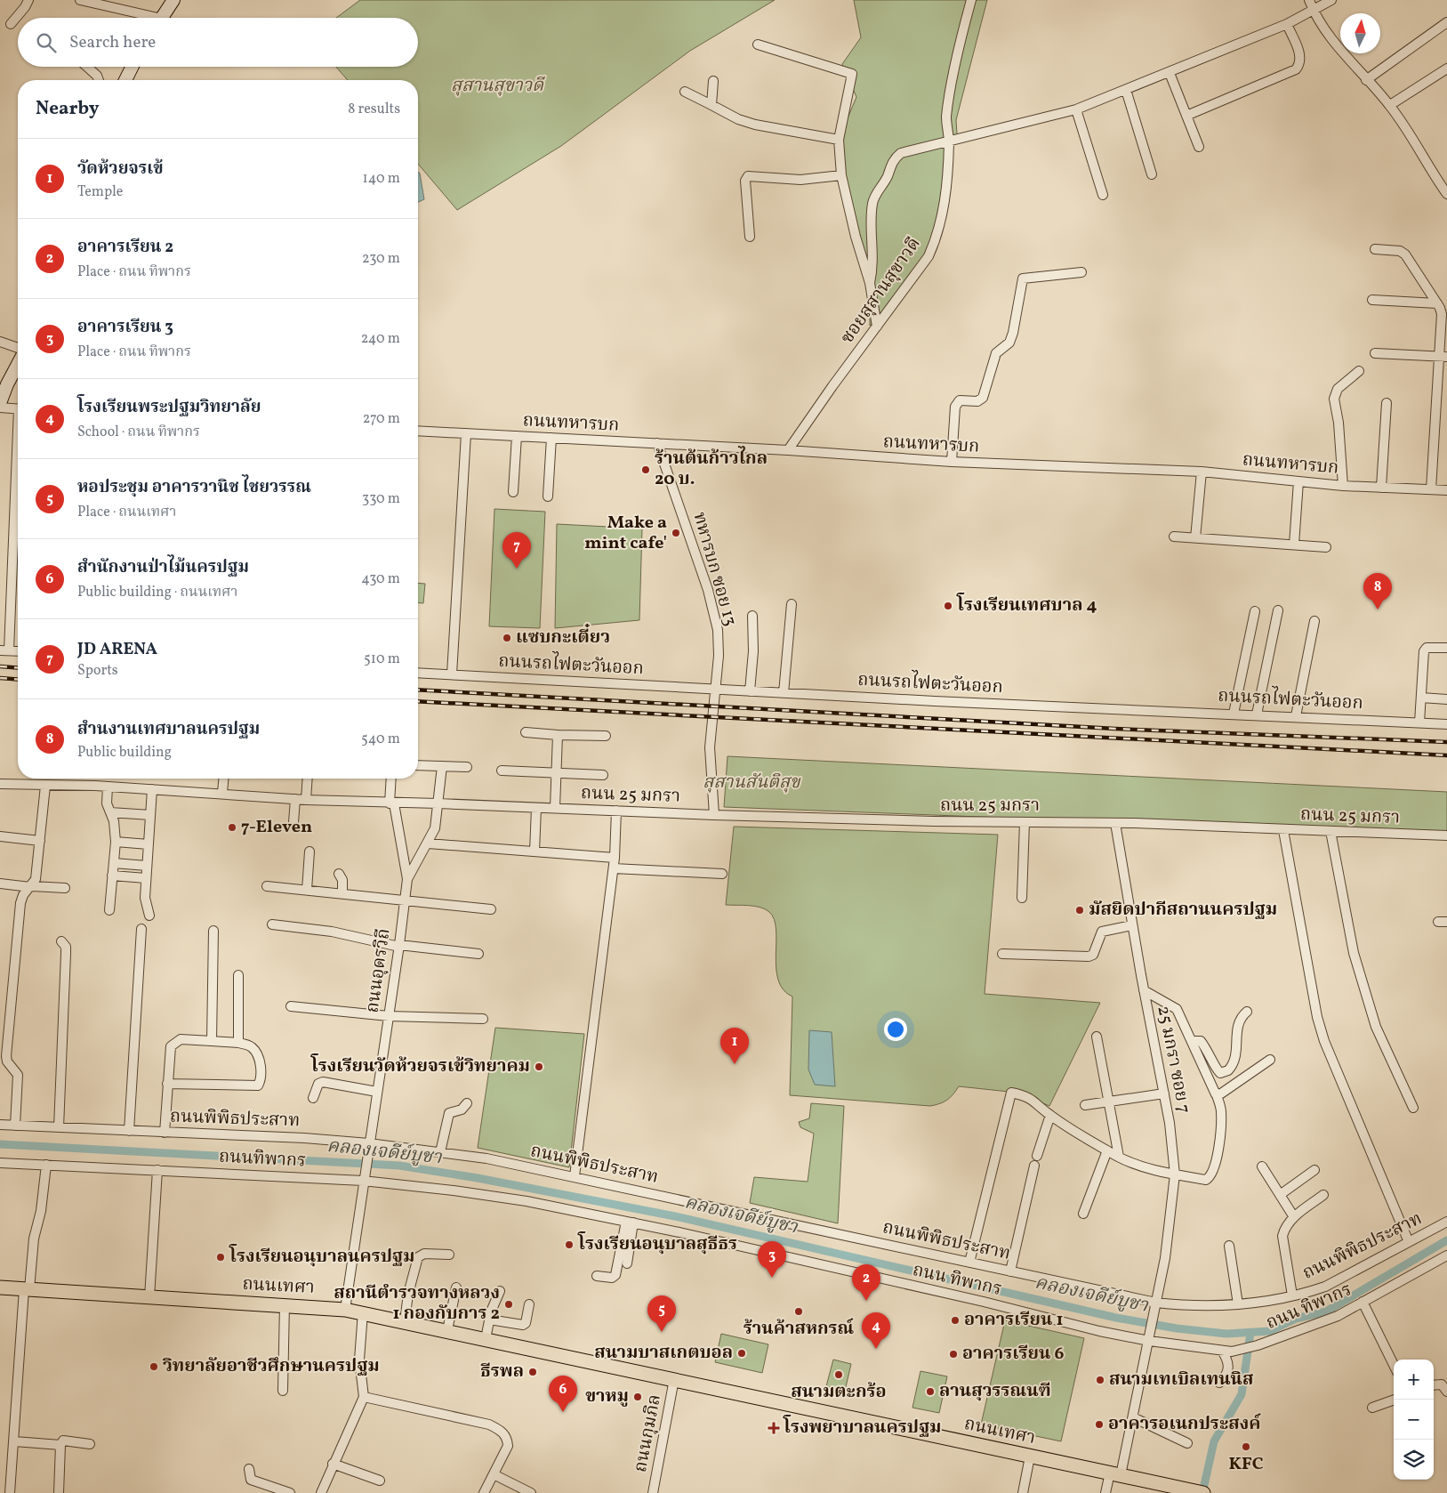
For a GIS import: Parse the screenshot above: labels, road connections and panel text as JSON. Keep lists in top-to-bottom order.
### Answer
{
  "streets": {
    "main road": ["ถนนเทศา"],
    "street": [
      "ซอยสุสานสุขาวดี",
      "ถนนทหารบก",
      "ทหารบก ซอย 13",
      "ถนนรถไฟตะวันออก",
      "ถนน 25 มกรา",
      "ถนนอุดรวิถี",
      "25 มกรา ซอย 7",
      "ถนนพิพิธประสาท",
      "ถนนทิพากร",
      "ถนน ทิพากร",
      "ถนนกุมภิล"
    ]
  },
  "crossings": [
    ["ซอยสุสานสุขาวดี", "ถนนทหารบก"],
    ["ถนนทหารบก", "ทหารบก ซอย 13"],
    ["ทหารบก ซอย 13", "ถนนรถไฟตะวันออก"],
    ["ทหารบก ซอย 13", "ถนน 25 มกรา"],
    ["ถนน 25 มกรา", "ถนนอุดรวิถี"],
    ["ถนน 25 มกรา", "25 มกรา ซอย 7"],
    ["ถนนอุดรวิถี", "ถนนพิพิธประสาท"],
    ["ถนนอุดรวิถี", "ถนนทิพากร"],
    ["ถนนอุดรวิถี", "ถนนเทศา"],
    ["25 มกรา ซอย 7", "ถนนพิพิธประสาท"],
    ["25 มกรา ซอย 7", "ถนน ทิพากร"],
    ["25 มกรา ซอย 7", "ถนนเทศา"],
    ["ถนนทิพากร", "ถนน ทิพากร"],
    ["ถนนเทศา", "ถนนกุมภิล"]
  ],
  "water": ["คลองเจดีย์บูชา"],
  "parks": ["สุสานสุขาวดี", "สุสานสันติสุข"],
  "places": {
    "other": [
      "ร้านต้นก้าวไกล 20 บ.",
      "Make a mint cafe'",
      "โรงเรียนเทศบาล 4",
      "แซบกะเตี๋ยว",
      "7-Eleven",
      "มัสยิดปากีสถานนครปฐม",
      "โรงเรียนวัดห้วยจรเข้วิทยาคม",
      "โรงเรียนอนุบาลสุธีธร",
      "โรงเรียนอนุบาลนครปฐม",
      "สถานีตำรวจทางหลวง 1 กองกับการ 2",
      "ร้านค้าสหกรณ์",
      "อาคารเรียน 1",
      "สนามบาสเกตบอล",
      "อาคารเรียน 6",
      "วิทยาลัยอาชีวศึกษานครปฐม",
      "ธีรพล",
      "สนามตะกร้อ",
      "สนามเทเบิลเทนนิส",
      "ลานสุวรรณนฑี",
      "ขาหมู",
      "อาคารอเนกประสงค์",
      "KFC"
    ],
    "health": ["โรงพยาบาลนครปฐม"]
  },
  "north": "top",
  "page": {
    "search": "Search here",
    "heading": ["Nearby", "8 results"],
    "list": [
      {
        "mark": "1",
        "name": "วัดห้วยจรเข้",
        "note": "Temple",
        "value": "140 m"
      },
      {
        "mark": "2",
        "name": "อาคารเรียน 2",
        "note": "Place · ถนน ทิพากร",
        "value": "230 m"
      },
      {
        "mark": "3",
        "name": "อาคารเรียน 3",
        "note": "Place · ถนน ทิพากร",
        "value": "240 m"
      },
      {
        "mark": "4",
        "name": "โรงเรียนพระปฐมวิทยาลัย",
        "note": "School · ถนน ทิพากร",
        "value": "270 m"
      },
      {
        "mark": "5",
        "name": "หอประชุม อาคารวานิช ไชยวรรณ",
        "note": "Place · ถนนเทศา",
        "value": "330 m"
      },
      {
        "mark": "6",
        "name": "สำนักงานป่าไม้นครปฐม",
        "note": "Public building · ถนนเทศา",
        "value": "430 m"
      },
      {
        "mark": "7",
        "name": "JD ARENA",
        "note": "Sports",
        "value": "510 m"
      },
      {
        "mark": "8",
        "name": "สำนงานเทศบาลนครปฐม",
        "note": "Public building",
        "value": "540 m"
      }
    ],
    "pins": [
      "7",
      "8",
      "1",
      "3",
      "2",
      "5",
      "4",
      "6"
    ],
    "map_buttons": ["+", "−"]
  }
}
